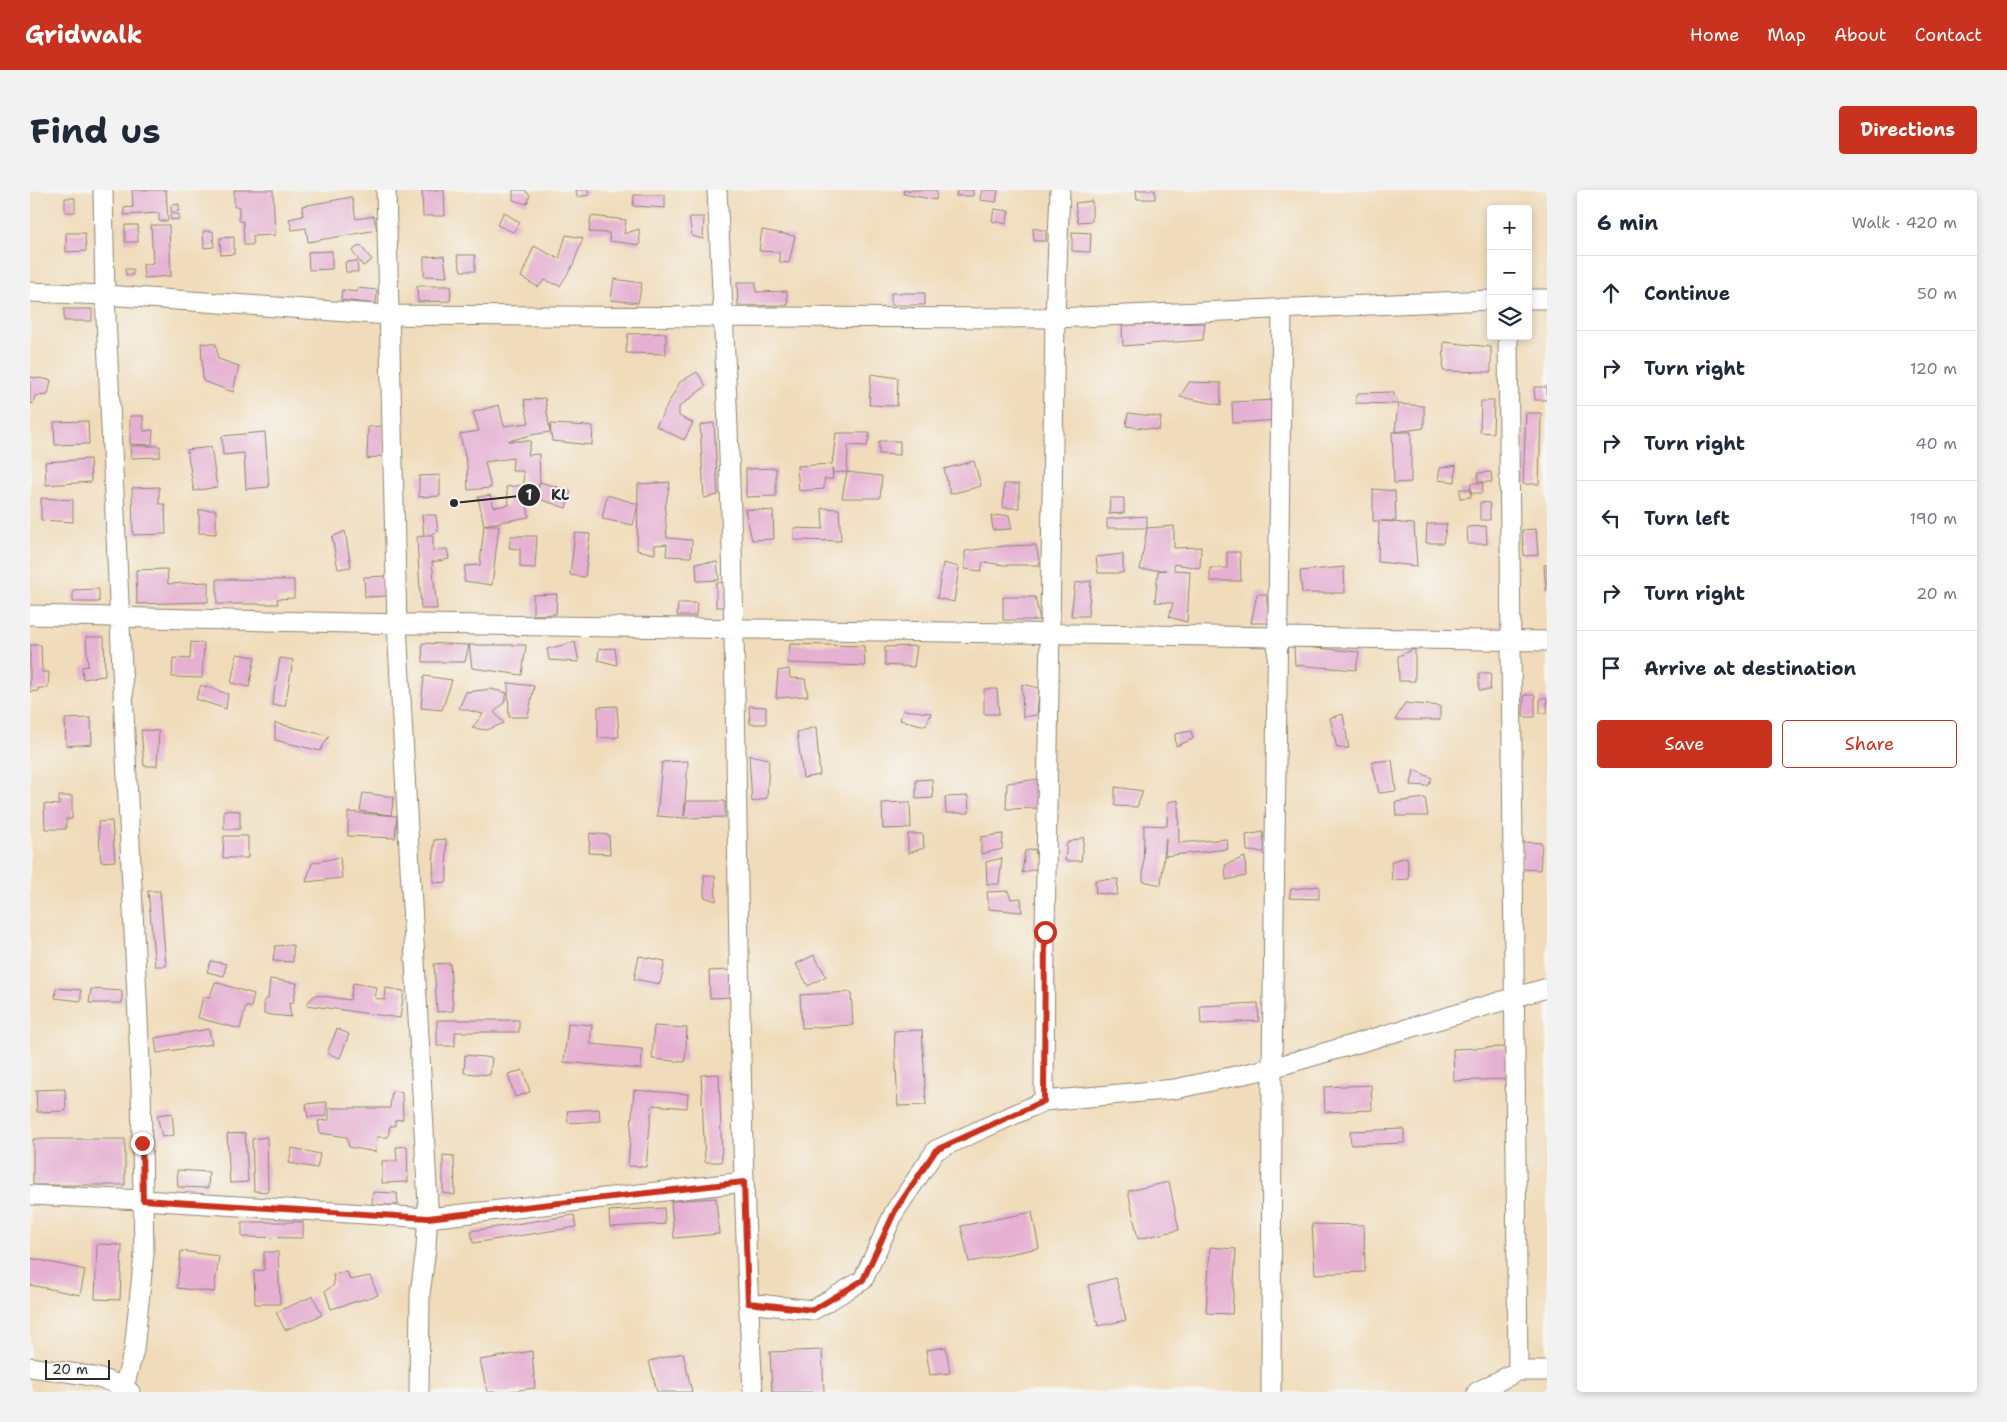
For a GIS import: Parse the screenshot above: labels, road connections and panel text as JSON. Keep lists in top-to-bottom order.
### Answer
{
  "places": ["KL"],
  "scale_bar": "20 m",
  "page": {
    "header": "Gridwalk",
    "nav": [
      "Home",
      "Map",
      "About",
      "Contact"
    ],
    "buttons": [
      "Directions",
      ["Save", "Share"]
    ],
    "title": "Find us",
    "heading": ["6 min", "Walk · 420 m"],
    "map_buttons": ["+", "−"],
    "list": [
      ["Continue", "50 m"],
      ["Turn right", "120 m"],
      ["Turn right", "40 m"],
      ["Turn left", "190 m"],
      ["Turn right", "20 m"],
      "Arrive at destination"
    ],
    "scale": "20 m"
  }
}
